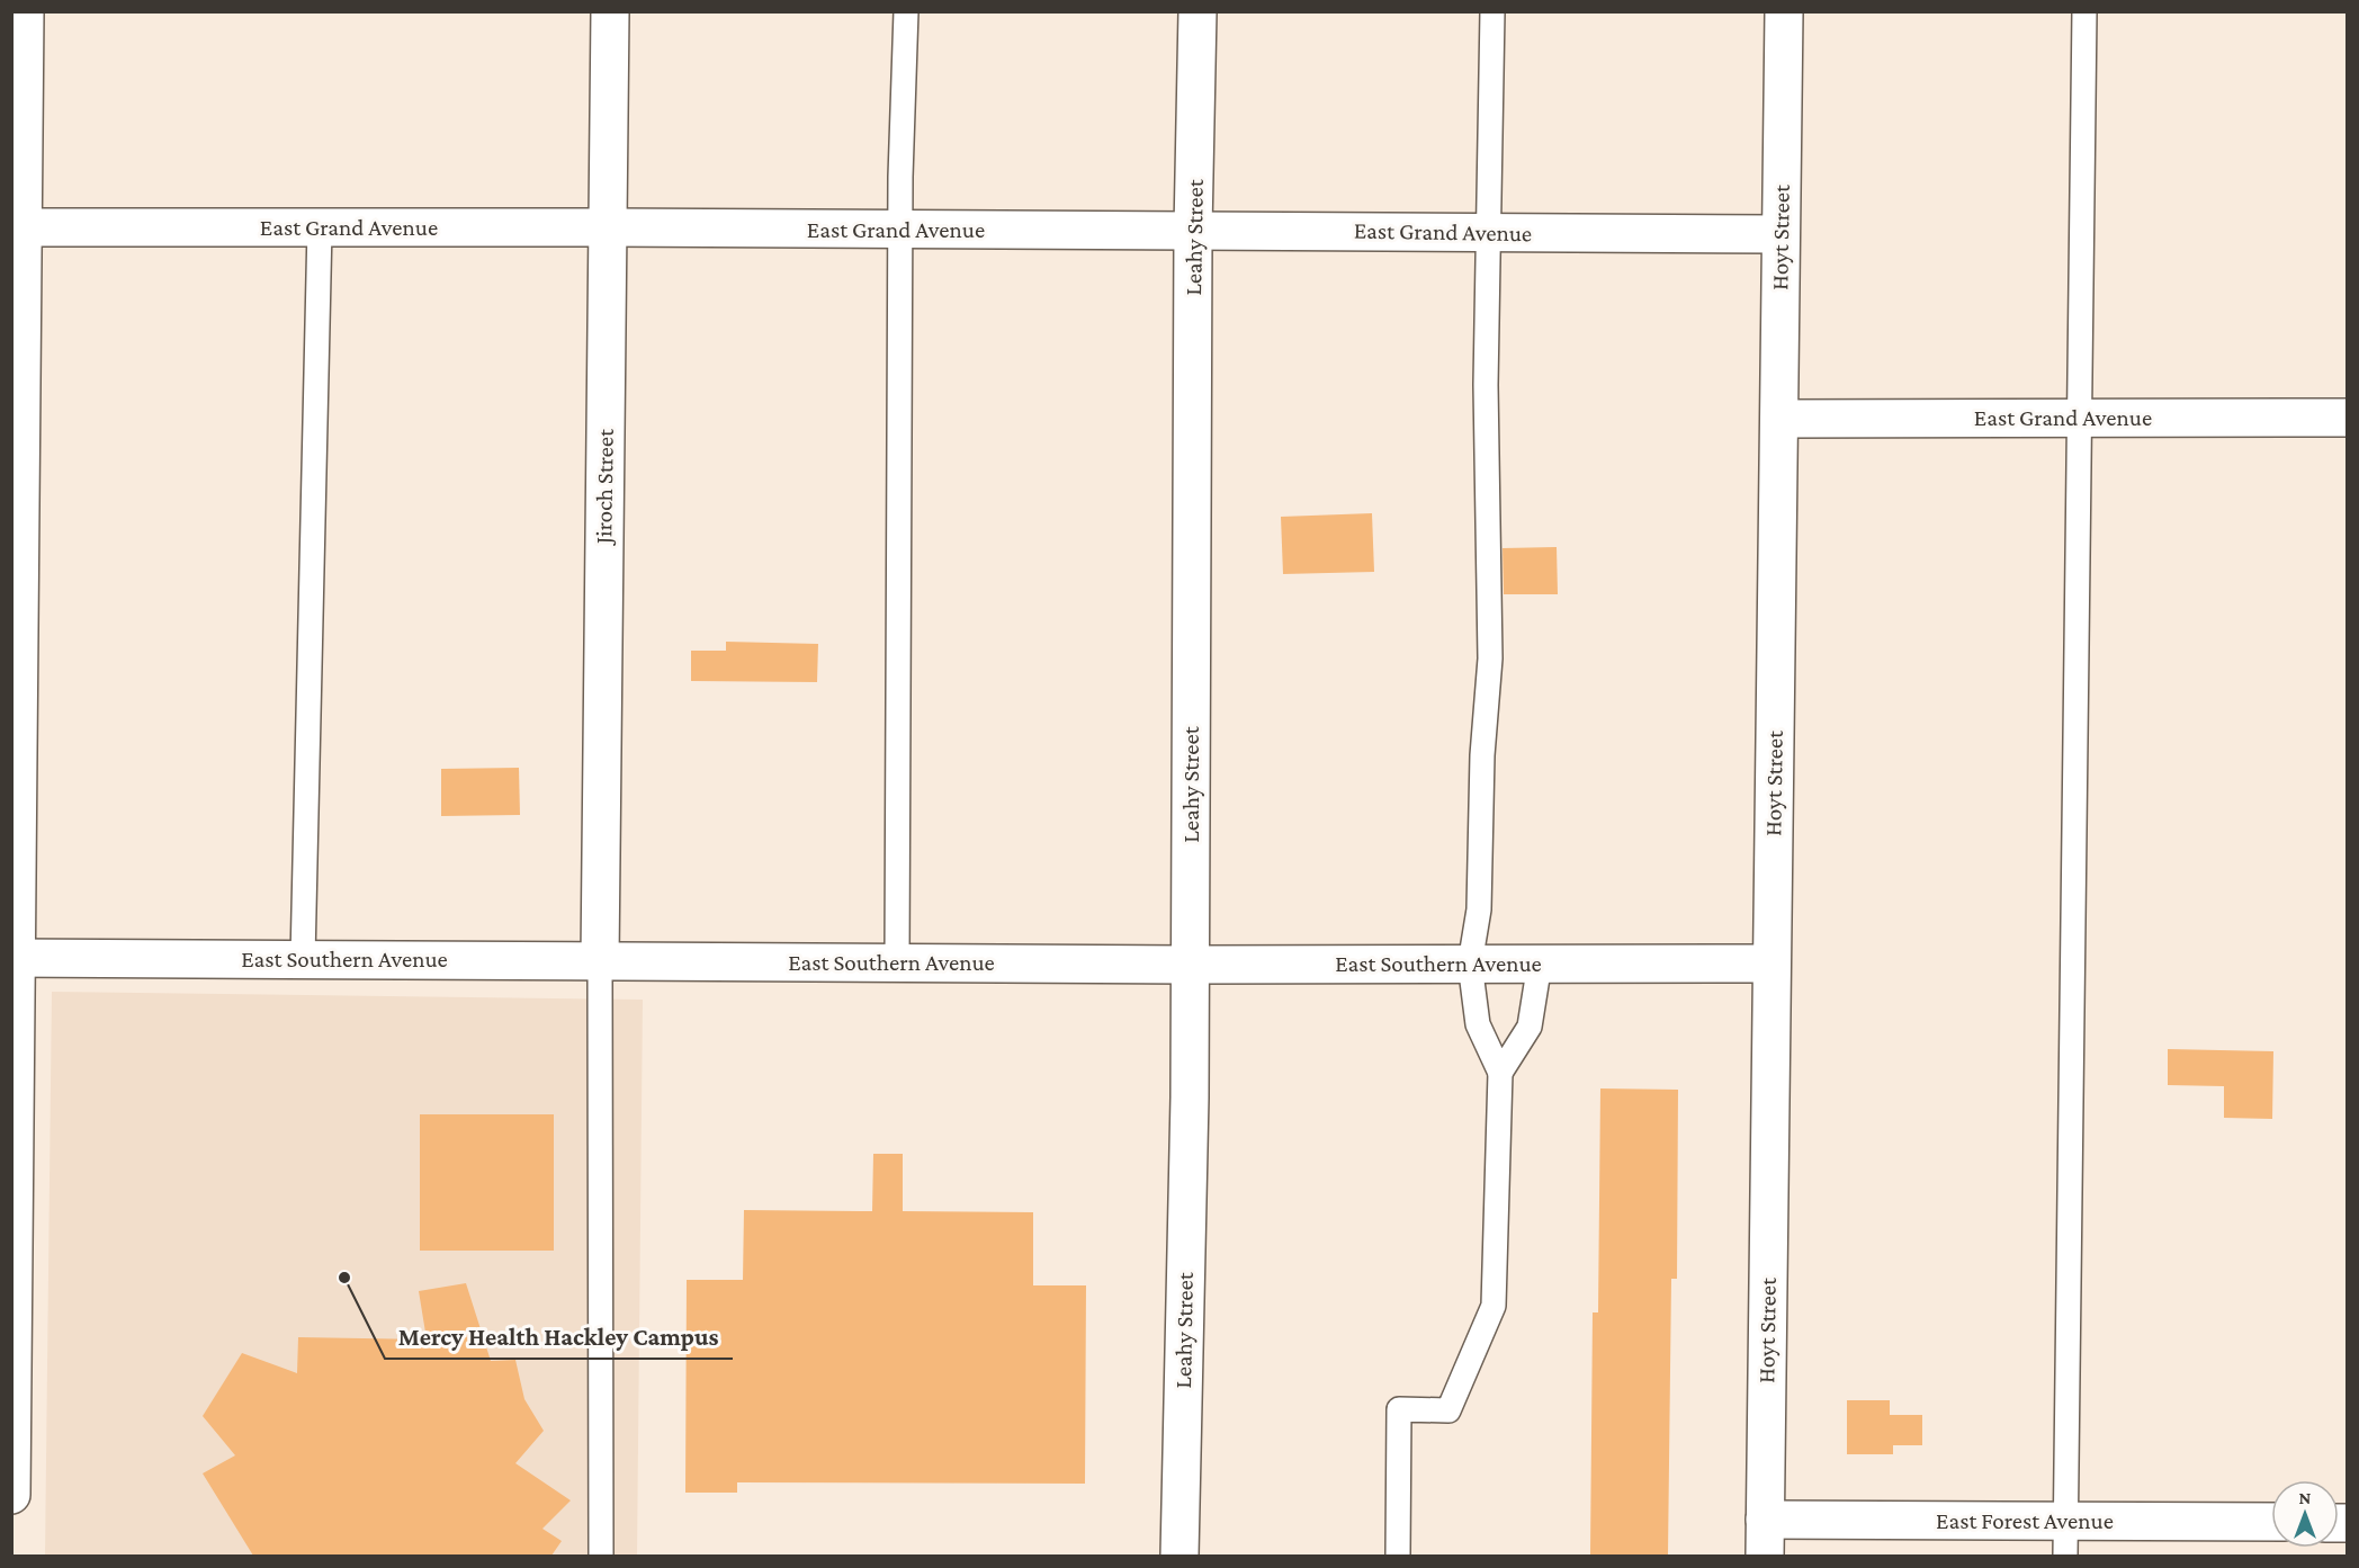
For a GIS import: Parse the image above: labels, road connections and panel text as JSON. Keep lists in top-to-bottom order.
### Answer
{
  "streets": {
    "street": [
      "East Grand Avenue",
      "Leahy Street",
      "Hoyt Street",
      "Jiroch Street",
      "East Southern Avenue",
      "East Forest Avenue"
    ]
  },
  "crossings": [
    ["East Grand Avenue", "Leahy Street"],
    ["East Grand Avenue", "Hoyt Street"],
    ["East Grand Avenue", "Jiroch Street"],
    ["Leahy Street", "East Southern Avenue"],
    ["Hoyt Street", "East Southern Avenue"],
    ["Hoyt Street", "East Forest Avenue"],
    ["Jiroch Street", "East Southern Avenue"]
  ],
  "places": ["Mercy Health Hackley Campus"],
  "north": "top"
}
